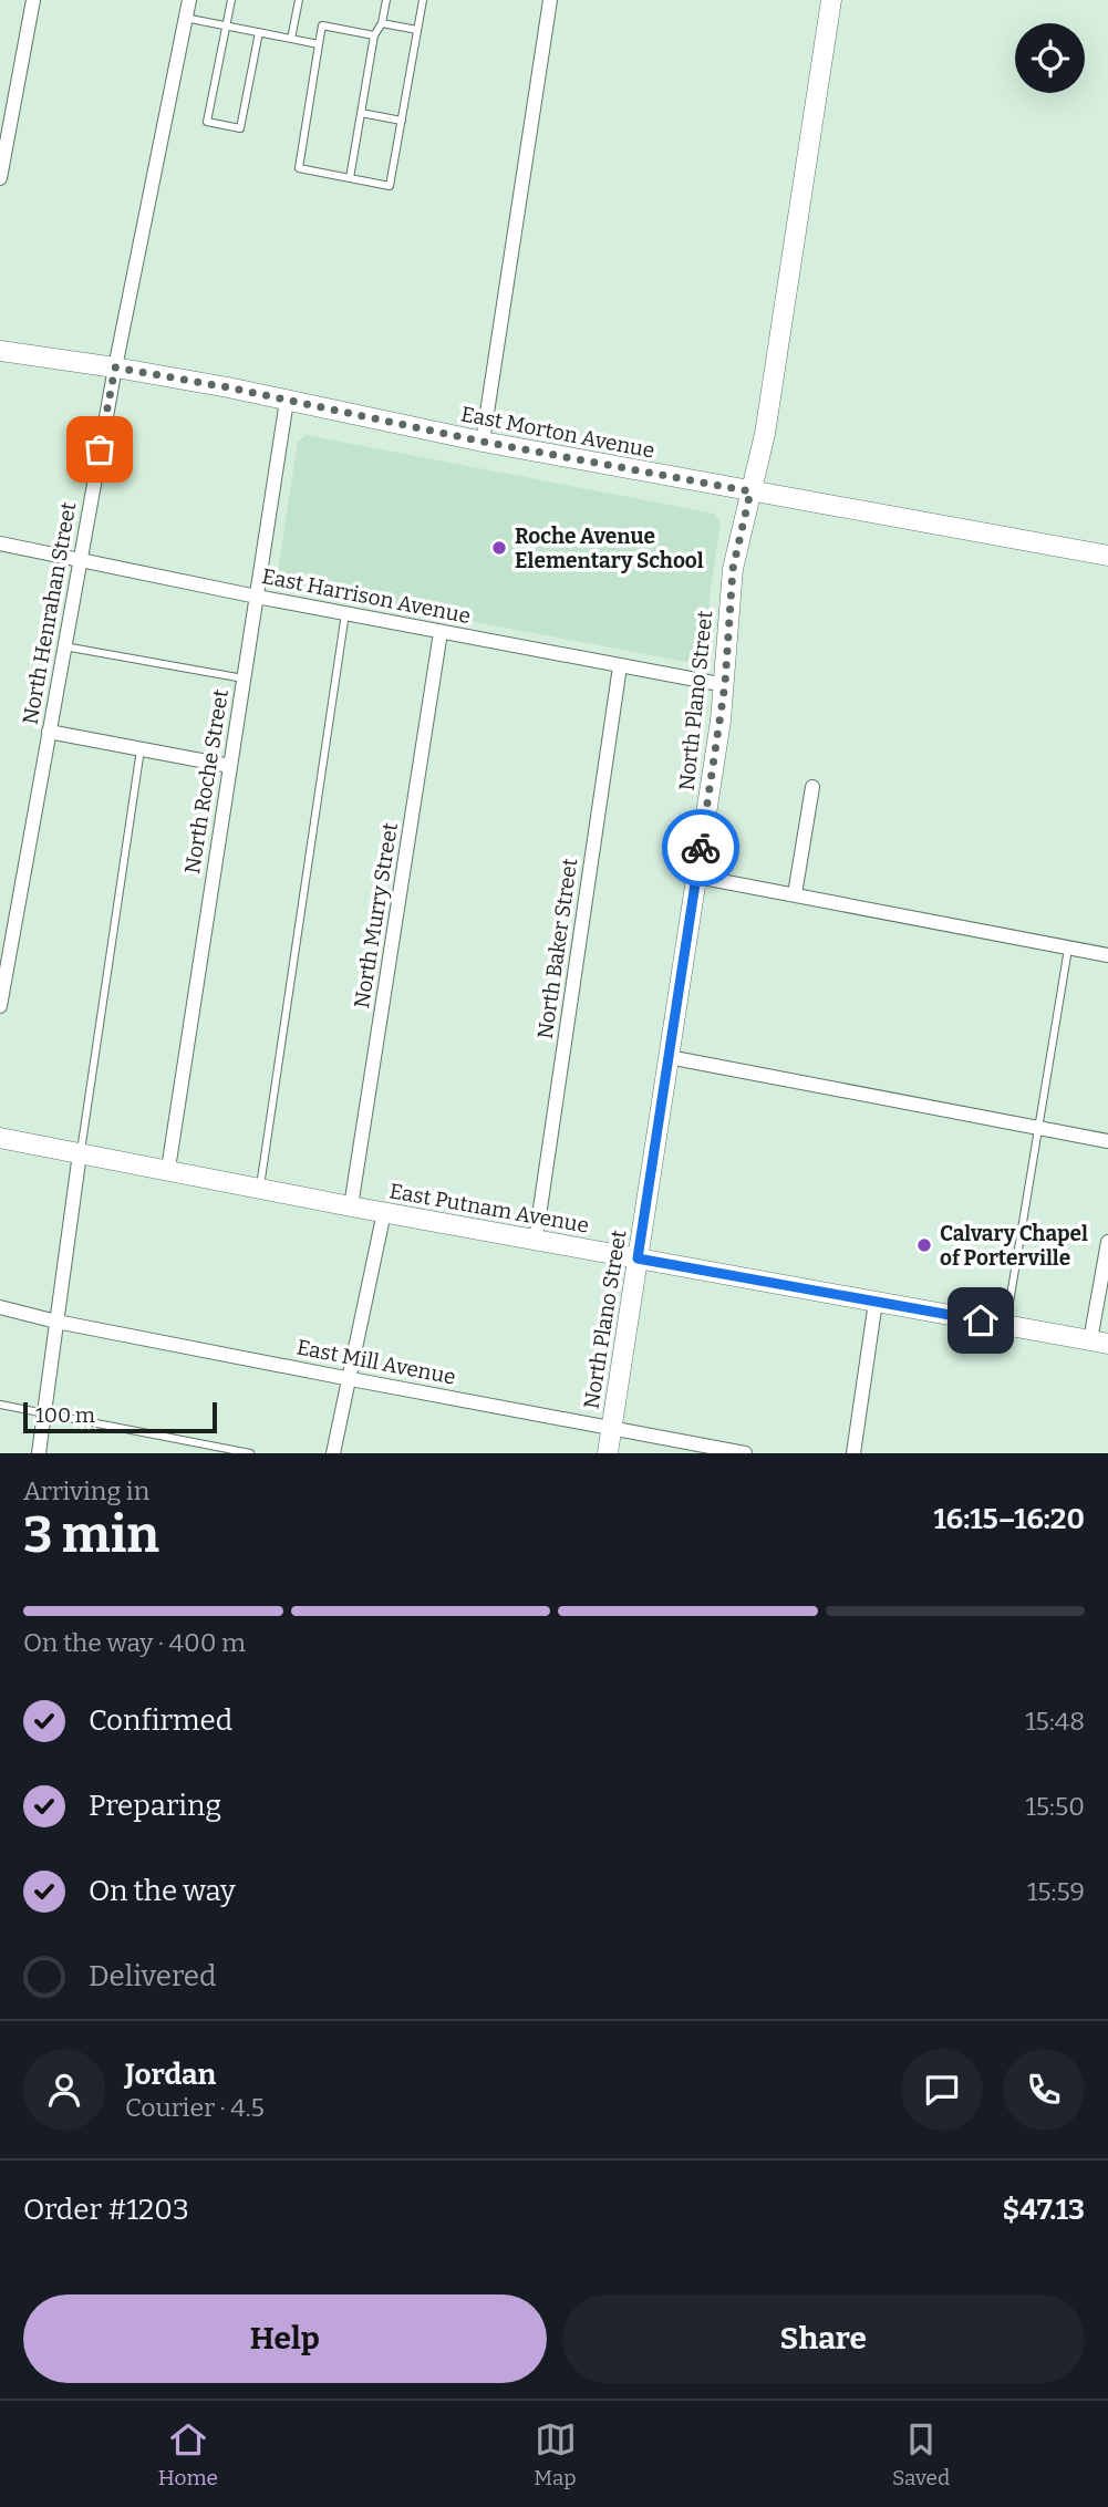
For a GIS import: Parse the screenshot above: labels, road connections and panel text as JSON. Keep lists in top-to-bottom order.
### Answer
{
  "streets": {
    "main road": ["East Morton Avenue", "North Plano Street", "East Putnam Avenue"],
    "street": [
      "East Harrison Avenue",
      "North Henrahan Street",
      "North Roche Street",
      "North Murry Street",
      "North Baker Street",
      "East Mill Avenue"
    ]
  },
  "crossings": [
    ["East Morton Avenue", "North Henrahan Street"],
    ["East Morton Avenue", "North Plano Street"],
    ["East Morton Avenue", "North Roche Street"],
    ["East Harrison Avenue", "North Henrahan Street"],
    ["East Harrison Avenue", "North Plano Street"],
    ["East Harrison Avenue", "North Roche Street"],
    ["East Harrison Avenue", "North Murry Street"],
    ["East Harrison Avenue", "North Baker Street"],
    ["North Plano Street", "East Putnam Avenue"],
    ["North Plano Street", "East Mill Avenue"],
    ["North Roche Street", "East Putnam Avenue"],
    ["North Murry Street", "East Putnam Avenue"],
    ["North Baker Street", "East Putnam Avenue"]
  ],
  "places": ["Roche Avenue Elementary School", "Calvary Chapel of Porterville"],
  "scale_bar": "100 m",
  "page": {
    "scale": "100 m",
    "heading": ["3 min", "Arriving in", "16:15–16:20"],
    "panel": [
      "Jordan",
      "Courier · 4.5",
      "Order #1203",
      "$47.13"
    ],
    "bar": "On the way · 400 m",
    "list": [
      ["Confirmed", "15:48"],
      ["Preparing", "15:50"],
      ["On the way", "15:59"],
      "Delivered"
    ],
    "buttons": ["Help", "Share"],
    "tabs": ["Home", "Map", "Saved"]
  }
}
